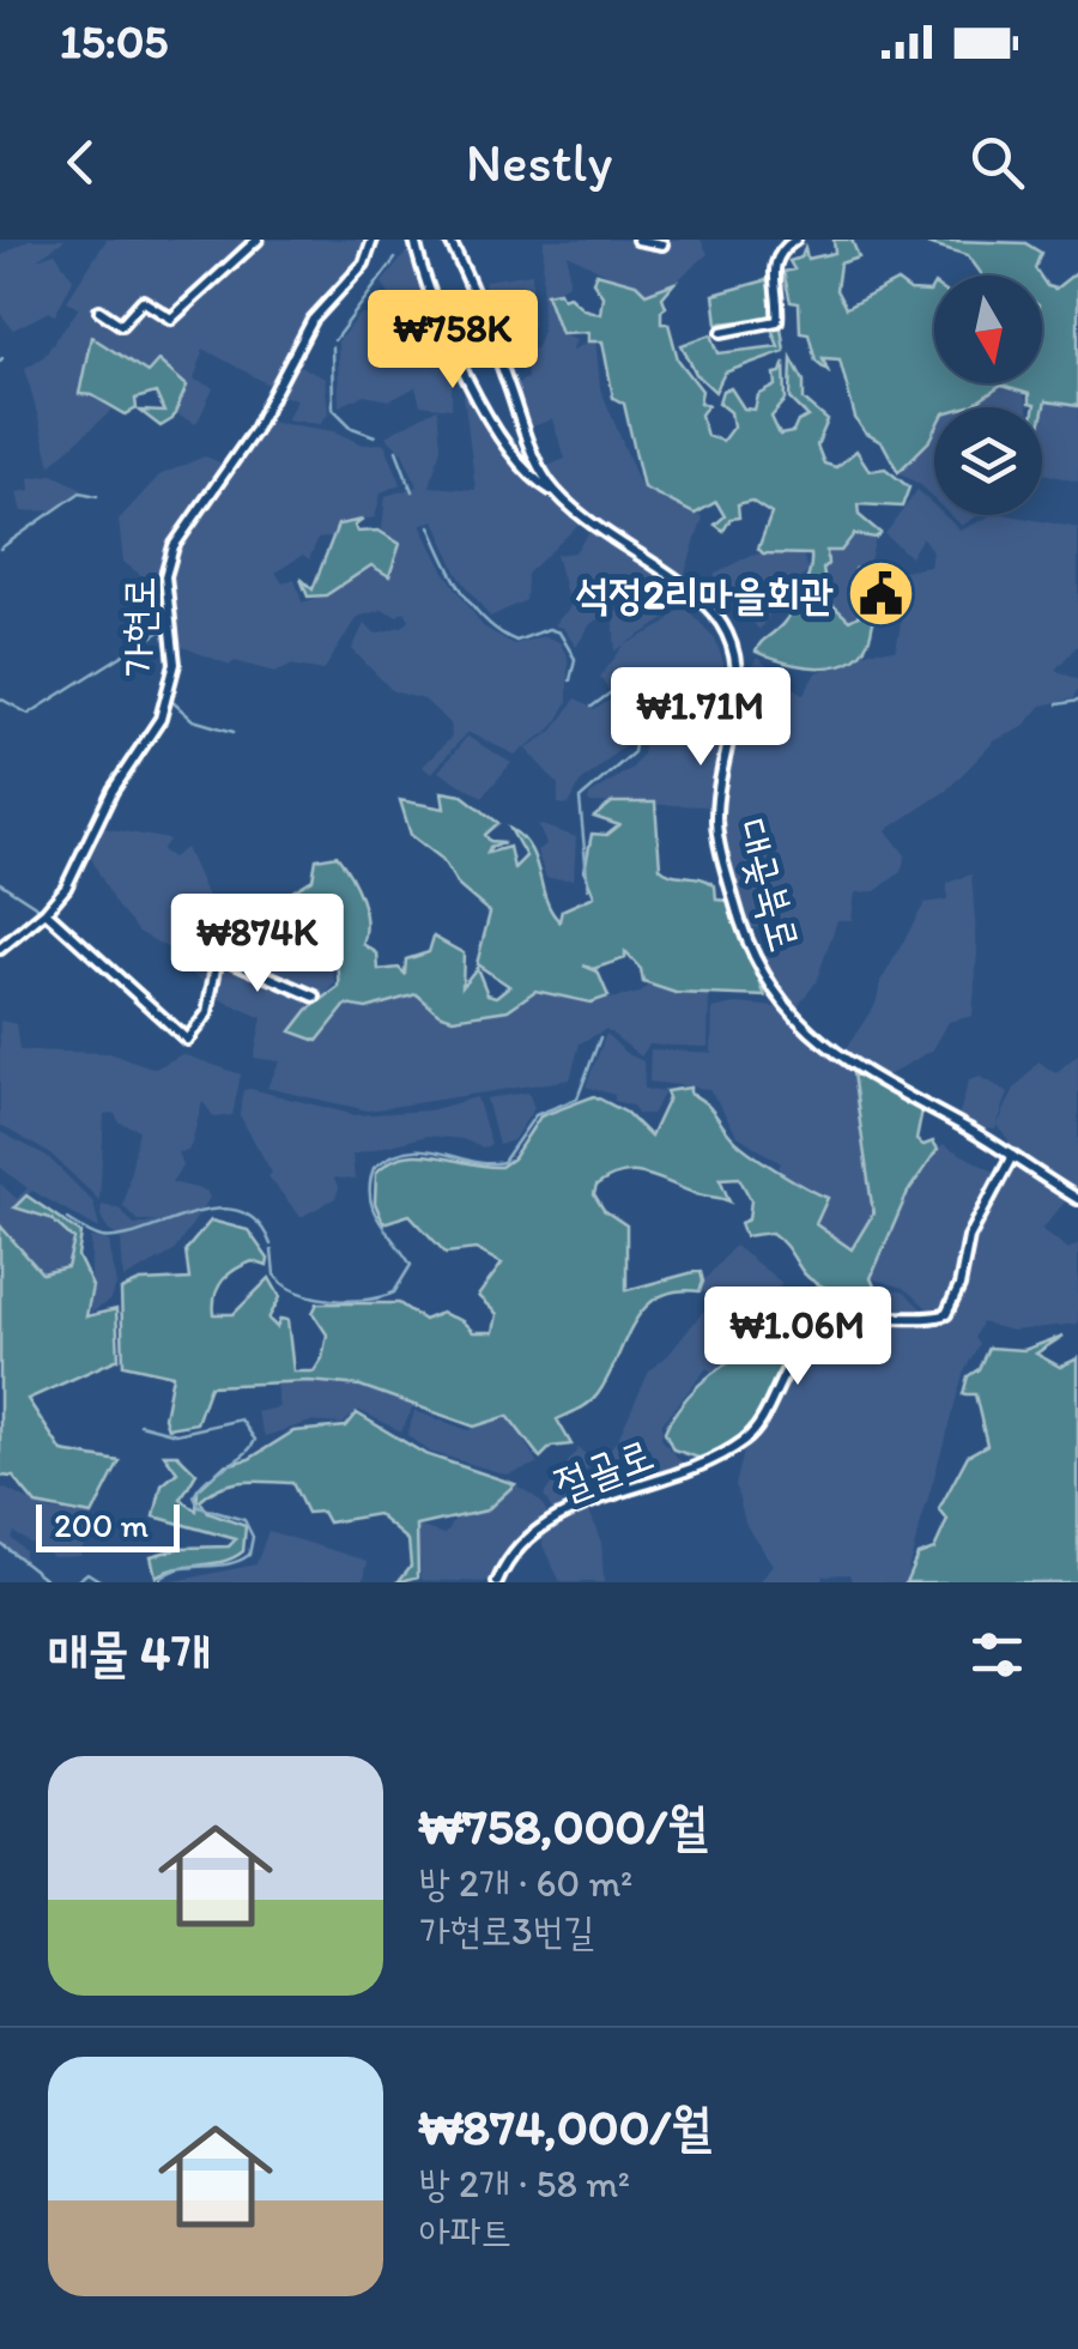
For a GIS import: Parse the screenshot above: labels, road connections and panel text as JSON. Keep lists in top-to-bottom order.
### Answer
{
  "streets": {
    "street": ["가현로", "대곶북로", "절골로"]
  },
  "crossings": [
    ["대곶북로", "절골로"]
  ],
  "places": {
    "public building": ["석정2리마을회관"]
  },
  "scale_bar": "200 m",
  "north": "bottom",
  "page": {
    "status": "15:05",
    "header": "Nestly",
    "price": [
      "₩758K",
      "₩1.71M",
      "₩874K",
      "₩1.06M"
    ],
    "scale": "200 m",
    "heading": "매물 4개",
    "list": [
      {
        "name": "₩758,000/월",
        "note": "방 2개 · 60 m² · 가현로3번길"
      },
      {
        "name": "₩874,000/월",
        "note": "방 2개 · 58 m² · 아파트"
      }
    ]
  }
}
